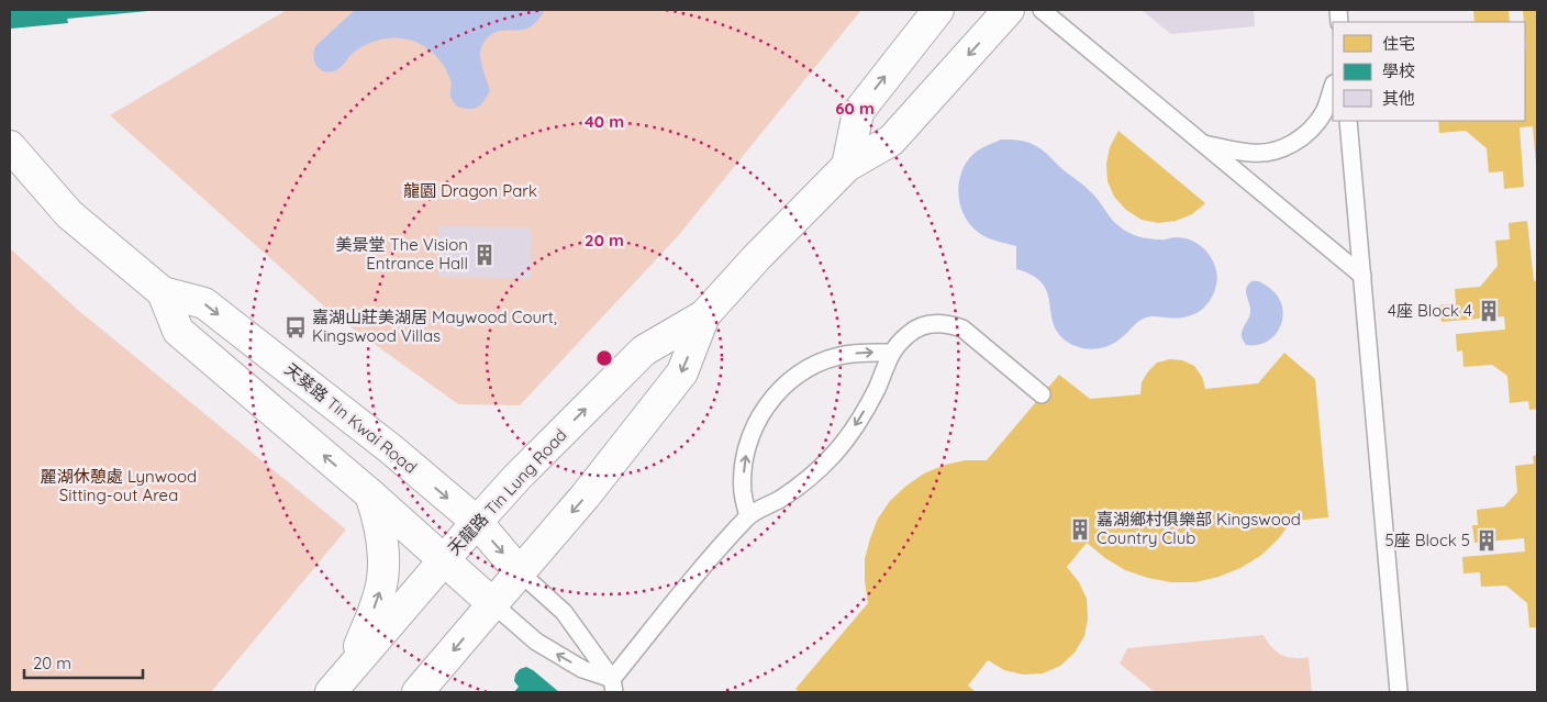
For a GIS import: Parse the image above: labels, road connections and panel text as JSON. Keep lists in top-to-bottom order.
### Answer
{
  "streets": {
    "street": ["天葵路 Tin Kwai Road", "天龍路 Tin Lung Road"]
  },
  "crossings": [
    ["天葵路 Tin Kwai Road", "天龍路 Tin Lung Road"]
  ],
  "parks": ["龍園 Dragon Park", "麗湖休憩處 Lynwood Sitting-out Area"],
  "places": {
    "building": [
      "美景堂 The Vision Entrance Hall",
      "4座 Block 4",
      "嘉湖鄉村俱樂部 Kingswood Country Club",
      "5座 Block 5"
    ],
    "bus stop": ["嘉湖山莊美湖居 Maywood Court, Kingswood Villas"]
  },
  "legend": ["住宅", "學校", "其他"],
  "scale_bar": "20 m",
  "rings": ["60 m", "40 m", "20 m"]
}
